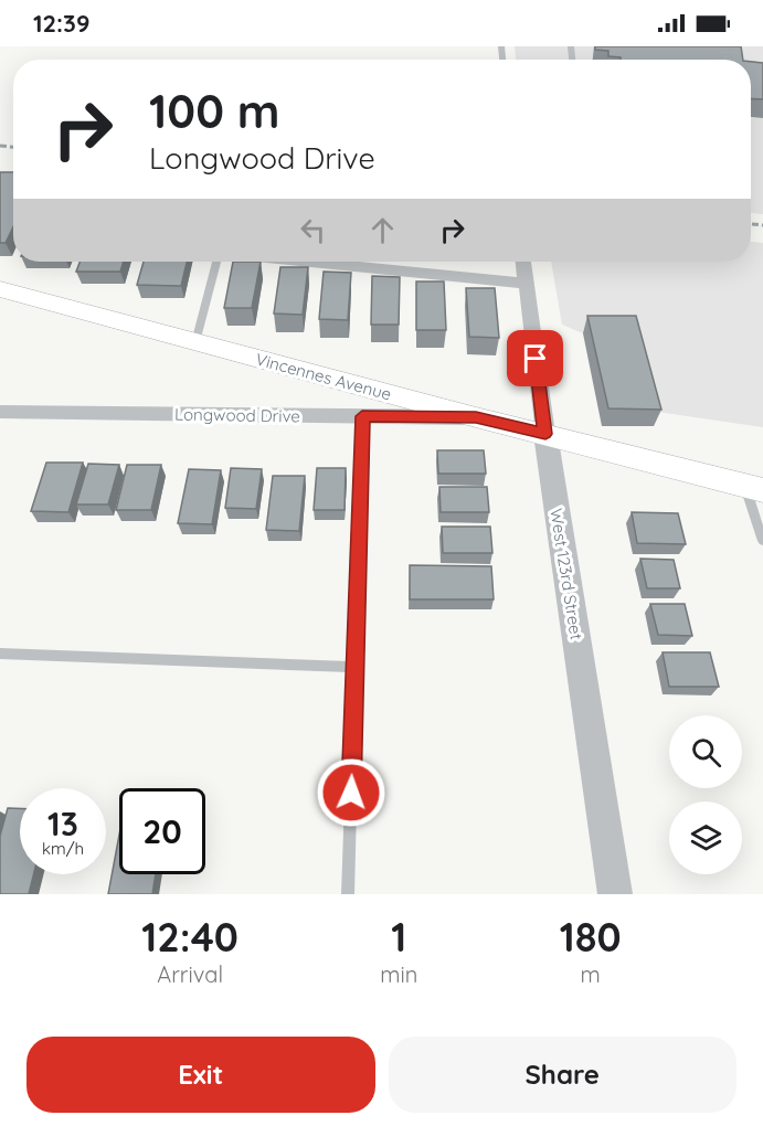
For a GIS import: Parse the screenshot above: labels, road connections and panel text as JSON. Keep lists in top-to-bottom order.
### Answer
{
  "streets": {
    "main road": ["Vincennes Avenue"],
    "street": ["Longwood Drive", "West 123rd Street"]
  },
  "crossings": [
    ["Vincennes Avenue", "Longwood Drive"],
    ["Vincennes Avenue", "West 123rd Street"]
  ],
  "page": {
    "status": "12:39",
    "turn": ["100 m", "Longwood Drive"],
    "speed": "13 km/h",
    "limit": "20",
    "eta": [
      "12:40",
      "Arrival",
      "1",
      "min",
      "180",
      "m"
    ],
    "buttons": ["Exit", "Share"]
  }
}
